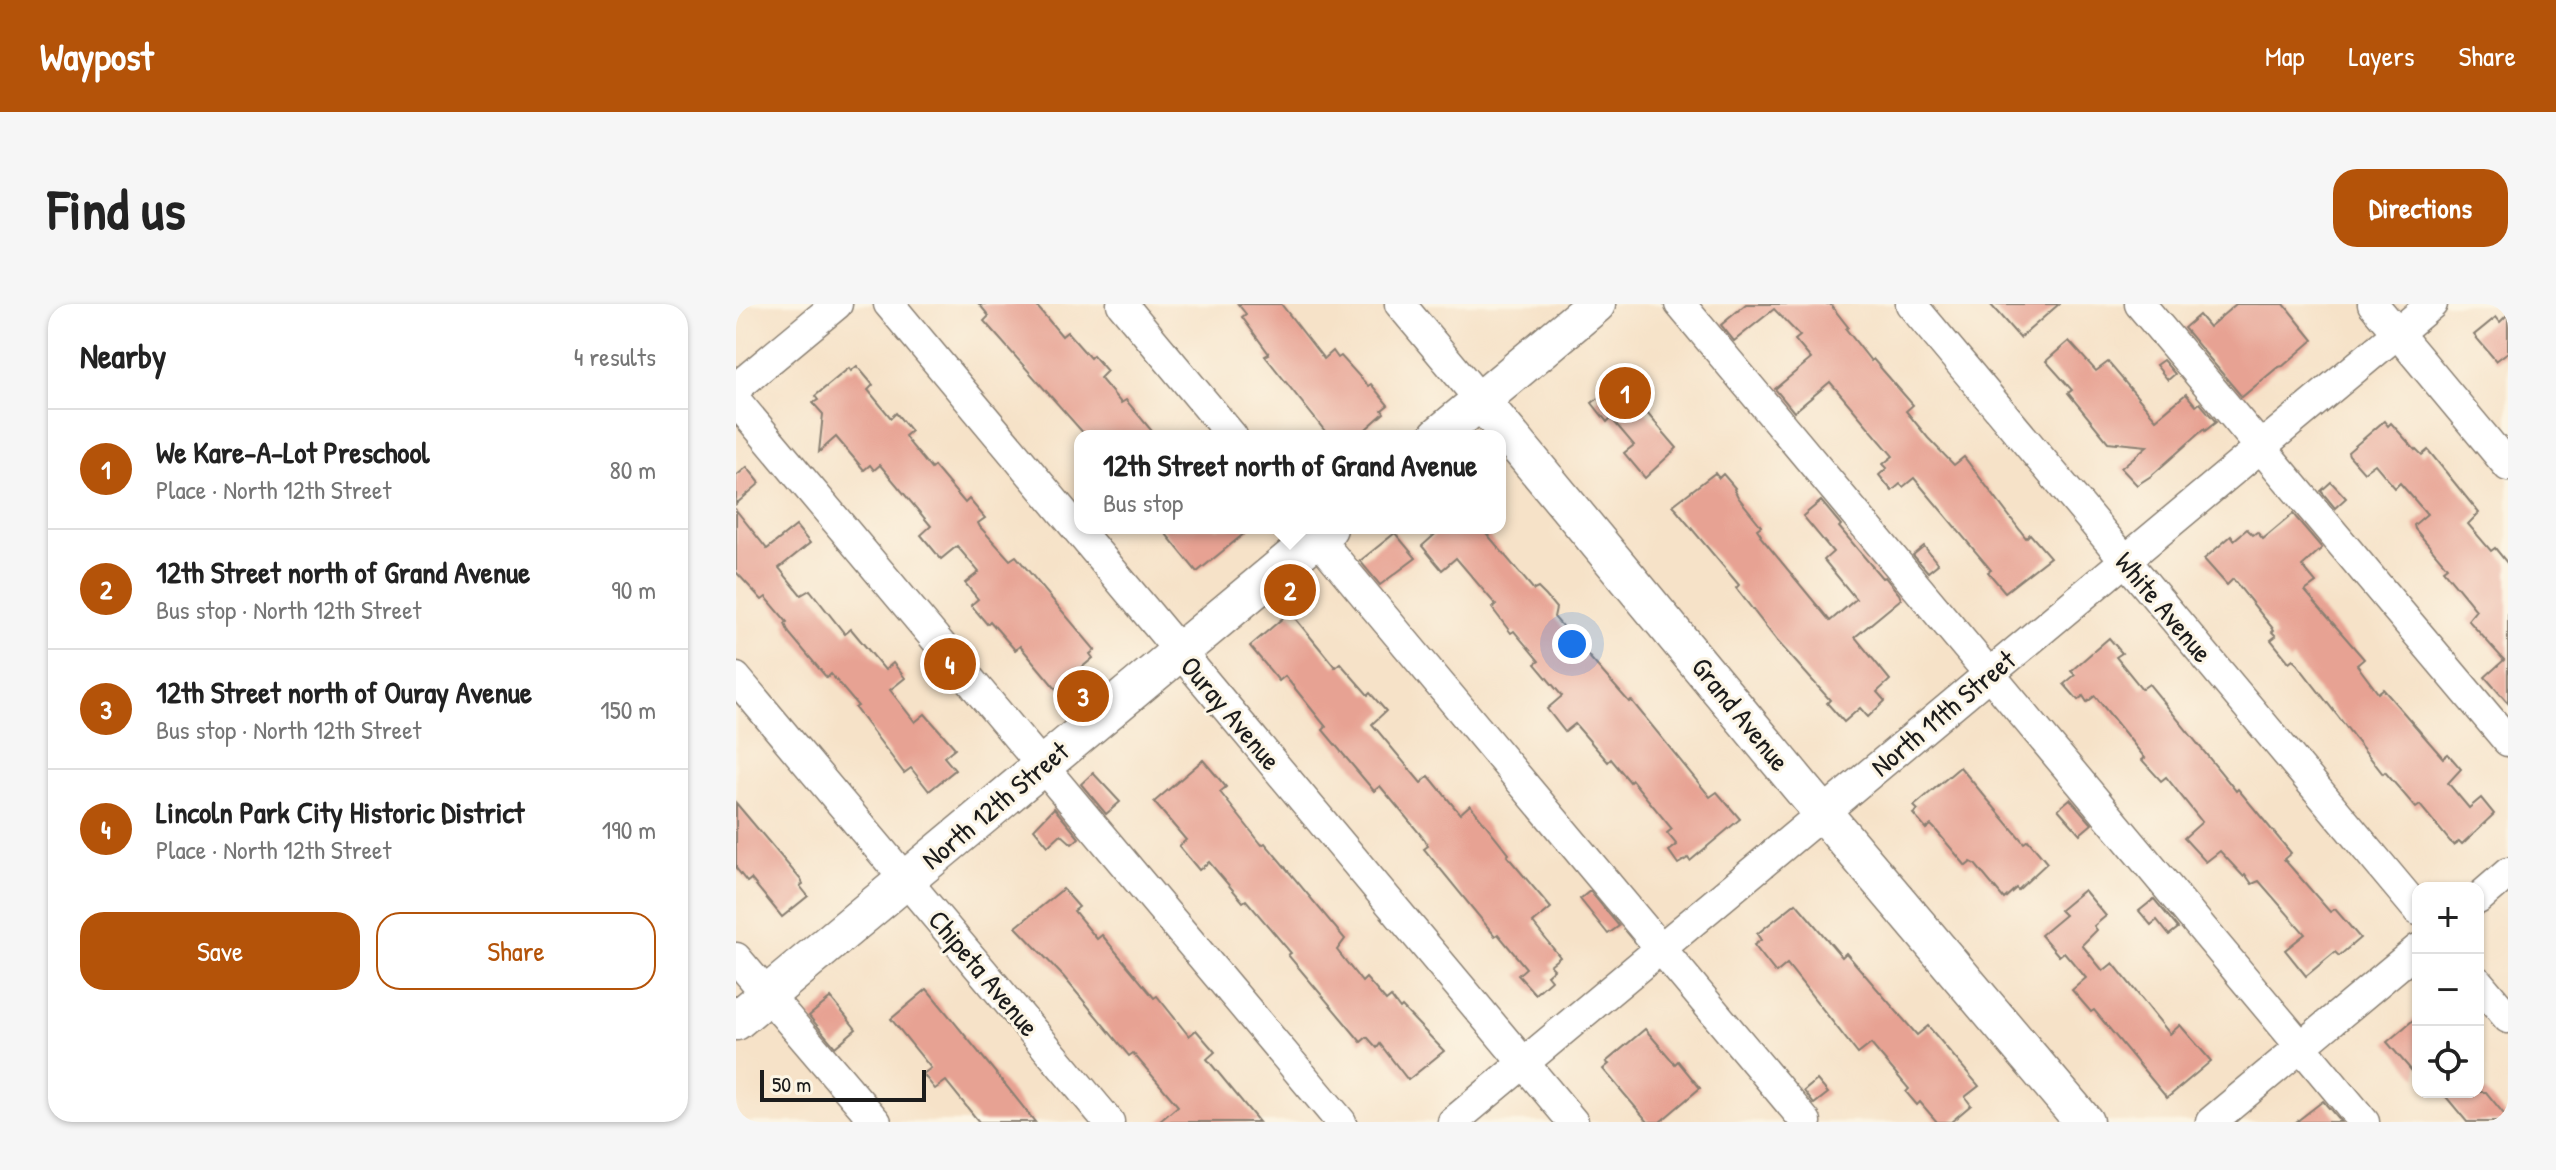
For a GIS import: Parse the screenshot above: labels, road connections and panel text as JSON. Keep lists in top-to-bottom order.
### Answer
{
  "streets": {
    "main road": ["Grand Avenue", "North 12th Street"],
    "street": [
      "White Avenue",
      "Ouray Avenue",
      "North 11th Street",
      "Chipeta Avenue"
    ]
  },
  "crossings": [
    ["White Avenue", "North 11th Street"],
    ["Ouray Avenue", "North 11th Street"],
    ["Ouray Avenue", "North 12th Street"],
    ["North 11th Street", "Grand Avenue"],
    ["North 12th Street", "Chipeta Avenue"]
  ],
  "scale_bar": "50 m",
  "page": {
    "header": "Waypost",
    "nav": ["Map", "Layers", "Share"],
    "buttons": [
      "Directions",
      ["Save", "Share"]
    ],
    "title": "Find us",
    "heading": ["Nearby", "4 results"],
    "pins": [
      "1",
      "2",
      "4",
      "3"
    ],
    "list": [
      {
        "mark": "1",
        "name": "We Kare-A-Lot Preschool",
        "note": "Place · North 12th Street",
        "value": "80 m"
      },
      {
        "mark": "2",
        "name": "12th Street north of Grand Avenue",
        "note": "Bus stop · North 12th Street",
        "value": "90 m"
      },
      {
        "mark": "3",
        "name": "12th Street north of Ouray Avenue",
        "note": "Bus stop · North 12th Street",
        "value": "150 m"
      },
      {
        "mark": "4",
        "name": "Lincoln Park City Historic District",
        "note": "Place · North 12th Street",
        "value": "190 m"
      }
    ],
    "popup": ["12th Street north of Grand Avenue", "Bus stop"],
    "map_buttons": ["+", "−"],
    "scale": "50 m"
  }
}
